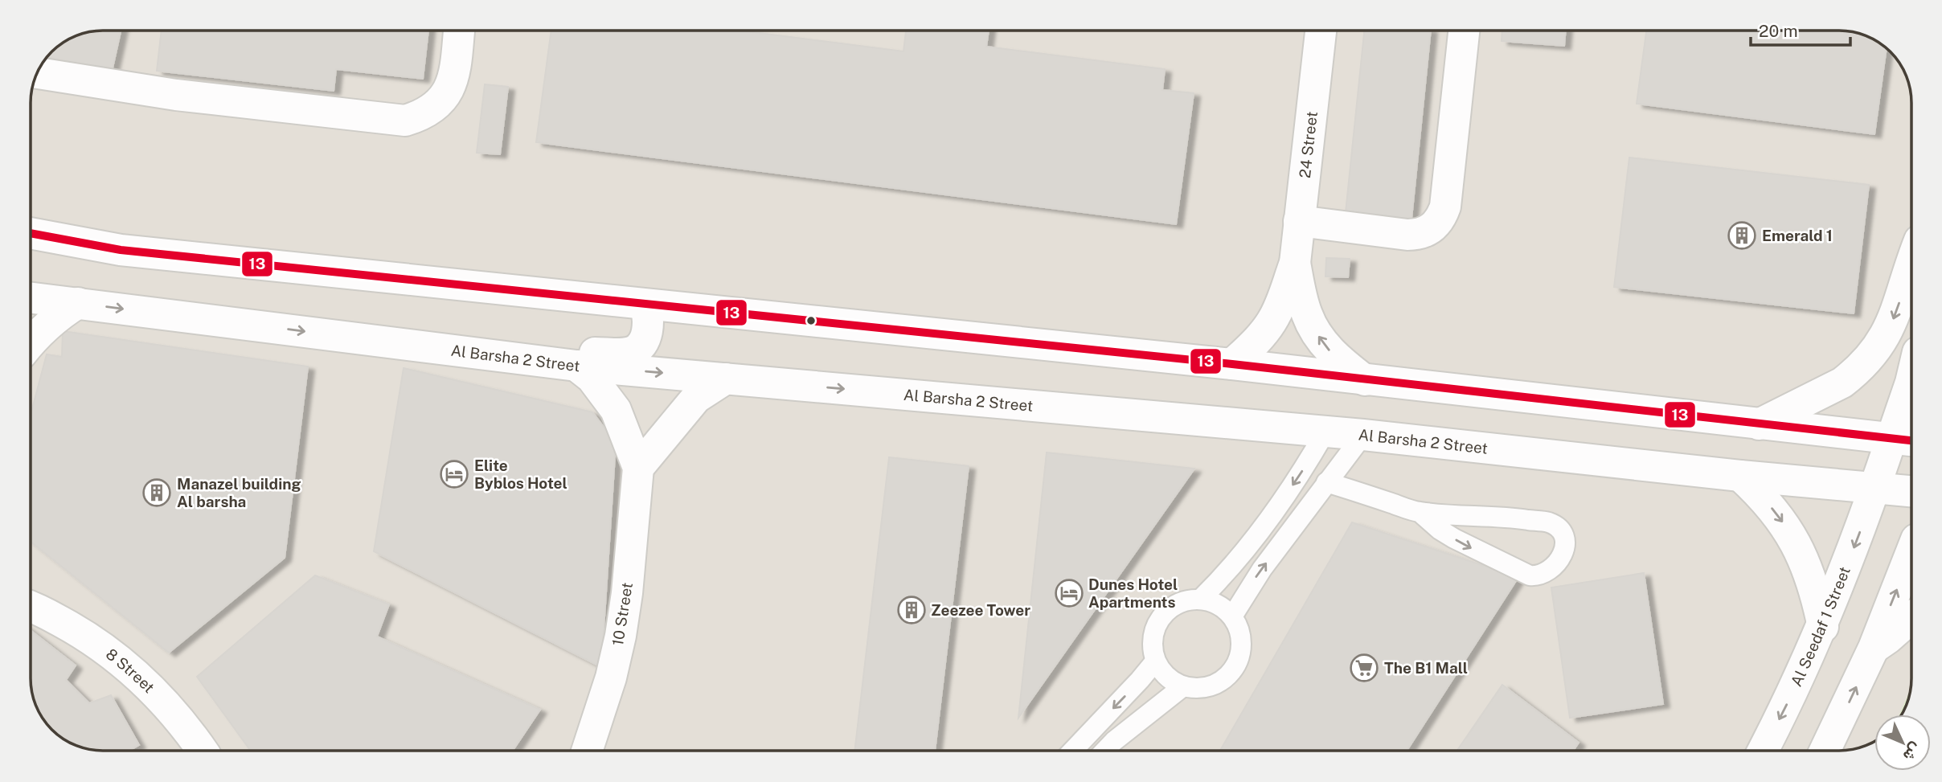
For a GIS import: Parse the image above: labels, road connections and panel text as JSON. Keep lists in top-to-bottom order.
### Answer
{
  "streets": {
    "street": [
      "24 Street",
      "Al Barsha 2 Street",
      "10 Street",
      "Al Seedaf 1 Street",
      "8 Street"
    ]
  },
  "crossings": [
    ["Al Barsha 2 Street", "10 Street"],
    ["Al Barsha 2 Street", "Al Seedaf 1 Street"]
  ],
  "places": {
    "building": ["Emerald 1", "Manazel building Al barsha", "Zeezee Tower"],
    "hotel": ["Elite Byblos Hotel", "Dunes Hotel Apartments"],
    "supermarket": ["The B1 Mall"]
  },
  "lines": ["transit line 13"],
  "scale_bar": "20 m",
  "north": "bottom right"
}
